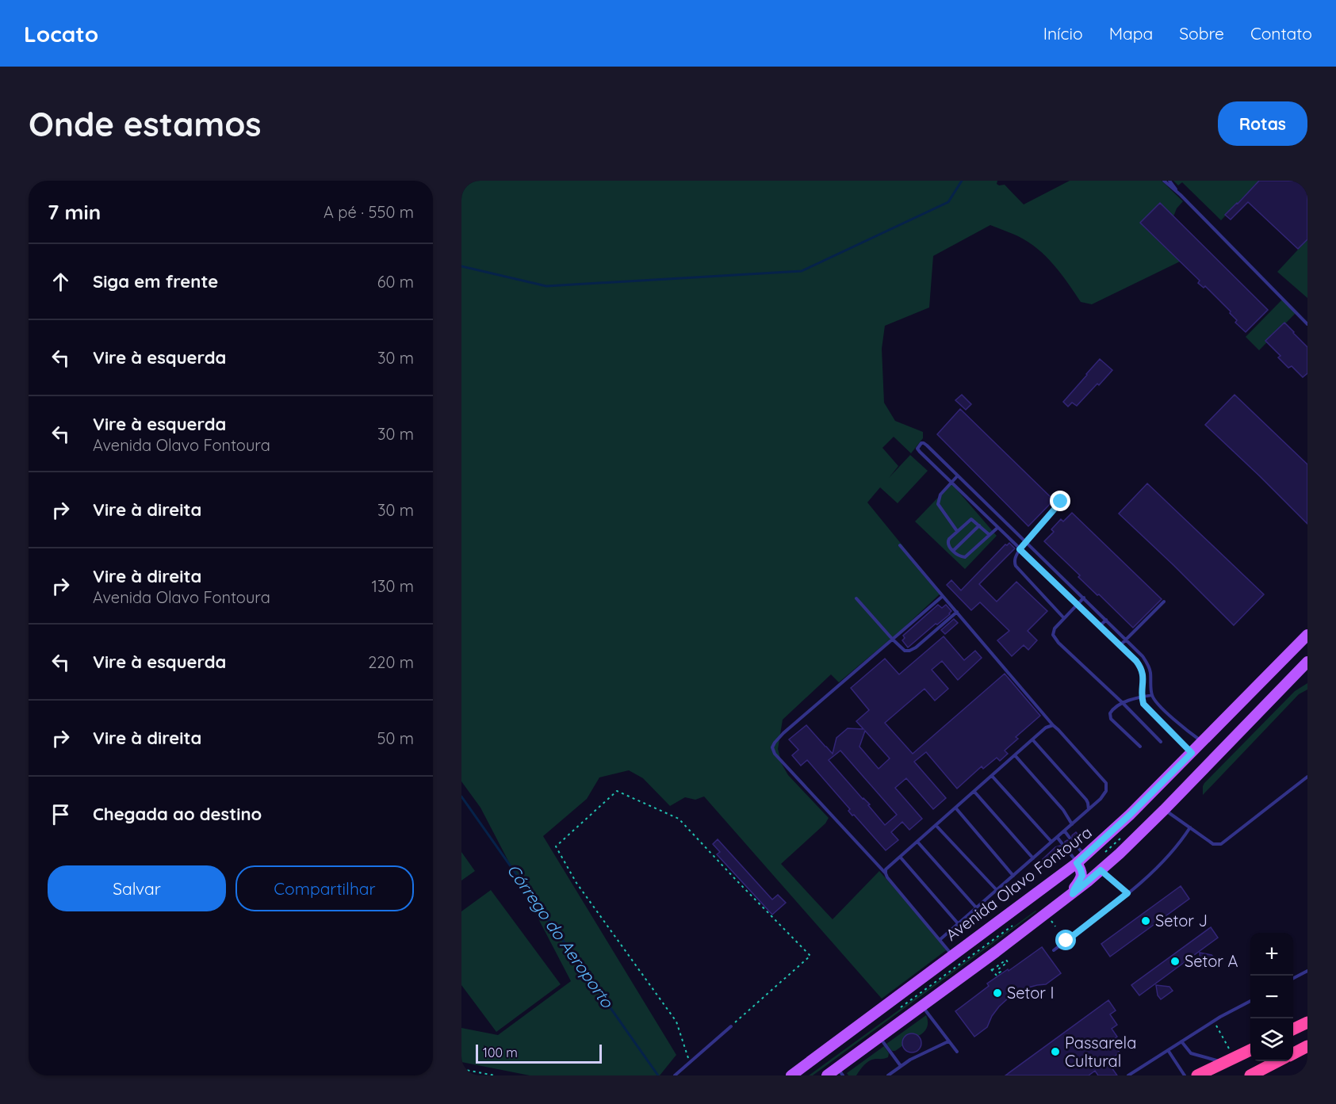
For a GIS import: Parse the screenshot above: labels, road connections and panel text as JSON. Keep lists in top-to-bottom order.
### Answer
{
  "streets": {
    "main road": ["Avenida Olavo Fontoura"]
  },
  "water": ["Córrego do Aeroporto"],
  "places": [
    "Setor J",
    "Setor A",
    "Setor I",
    "Passarela Cultural"
  ],
  "scale_bar": "100 m",
  "page": {
    "header": "Locato",
    "nav": [
      "Início",
      "Mapa",
      "Sobre",
      "Contato"
    ],
    "buttons": [
      "Rotas",
      ["Salvar", "Compartilhar"]
    ],
    "title": "Onde estamos",
    "heading": ["7 min", "A pé · 550 m"],
    "list": [
      ["Siga em frente", "60 m"],
      ["Vire à esquerda", "30 m"],
      ["Vire à esquerda", "Avenida Olavo Fontoura", "30 m"],
      ["Vire à direita", "30 m"],
      ["Vire à direita", "Avenida Olavo Fontoura", "130 m"],
      ["Vire à esquerda", "220 m"],
      ["Vire à direita", "50 m"],
      "Chegada ao destino"
    ],
    "map_buttons": ["+", "−"],
    "scale": "100 m"
  }
}
